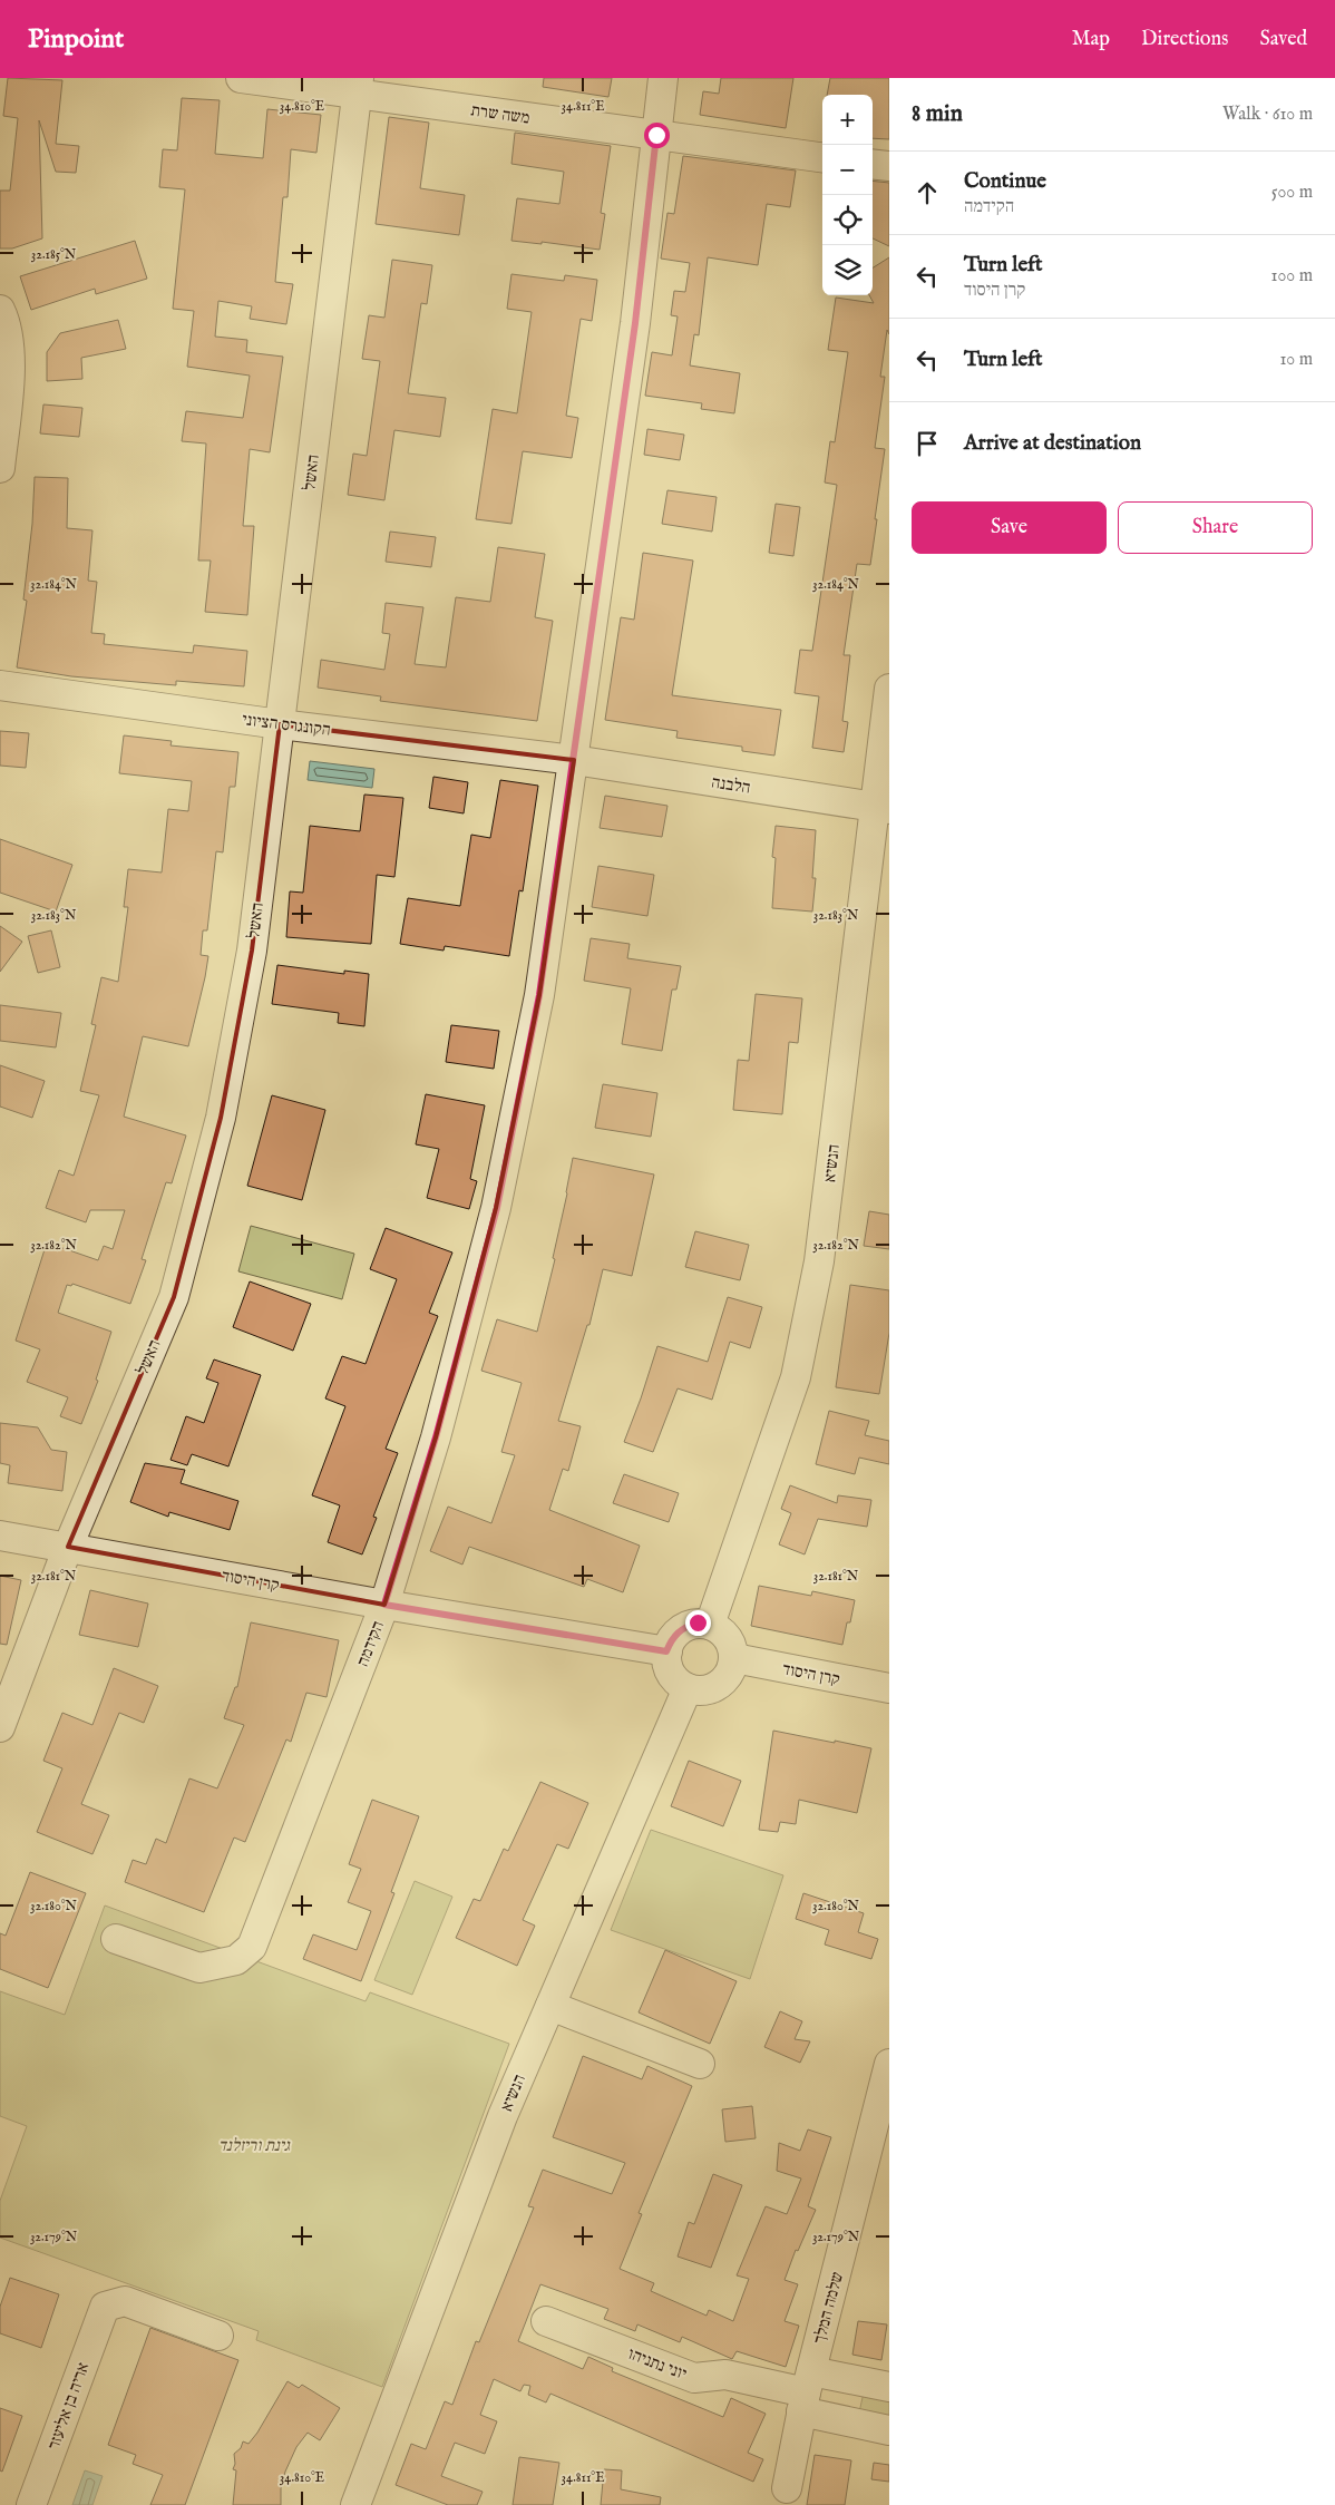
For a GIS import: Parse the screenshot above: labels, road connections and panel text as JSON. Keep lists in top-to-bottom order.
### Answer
{
  "streets": {
    "street": [
      "משה שרת",
      "האשל",
      "הקונגרס הציוני",
      "הלבנה",
      "הנשיא",
      "קרן היסוד",
      "הקידמה",
      "שלמה המלך",
      "יוני נתניהו",
      "אריה בן אליעזר"
    ]
  },
  "crossings": [
    ["משה שרת", "האשל"],
    ["משה שרת", "הקידמה"],
    ["האשל", "הקונגרס הציוני"],
    ["האשל", "קרן היסוד"],
    ["הקונגרס הציוני", "הלבנה"],
    ["הקונגרס הציוני", "הקידמה"],
    ["הלבנה", "הנשיא"],
    ["הלבנה", "הקידמה"],
    ["הנשיא", "קרן היסוד"],
    ["קרן היסוד", "הקידמה"],
    ["שלמה המלך", "יוני נתניהו"]
  ],
  "parks": ["גינת וריזלנד"],
  "page": {
    "header": "Pinpoint",
    "nav": ["Map", "Directions", "Saved"],
    "heading": ["8 min", "Walk · 610 m"],
    "map_buttons": ["+", "−"],
    "list": [
      ["Continue", "הקידמה", "500 m"],
      ["Turn left", "קרן היסוד", "100 m"],
      ["Turn left", "10 m"],
      "Arrive at destination"
    ],
    "buttons": ["Save", "Share"]
  },
  "coordinates": [
    "34.810°E",
    "34.811°E",
    "32.185°N",
    "32.184°N",
    "32.183°N",
    "32.182°N",
    "32.181°N",
    "32.180°N",
    "32.179°N"
  ]
}
